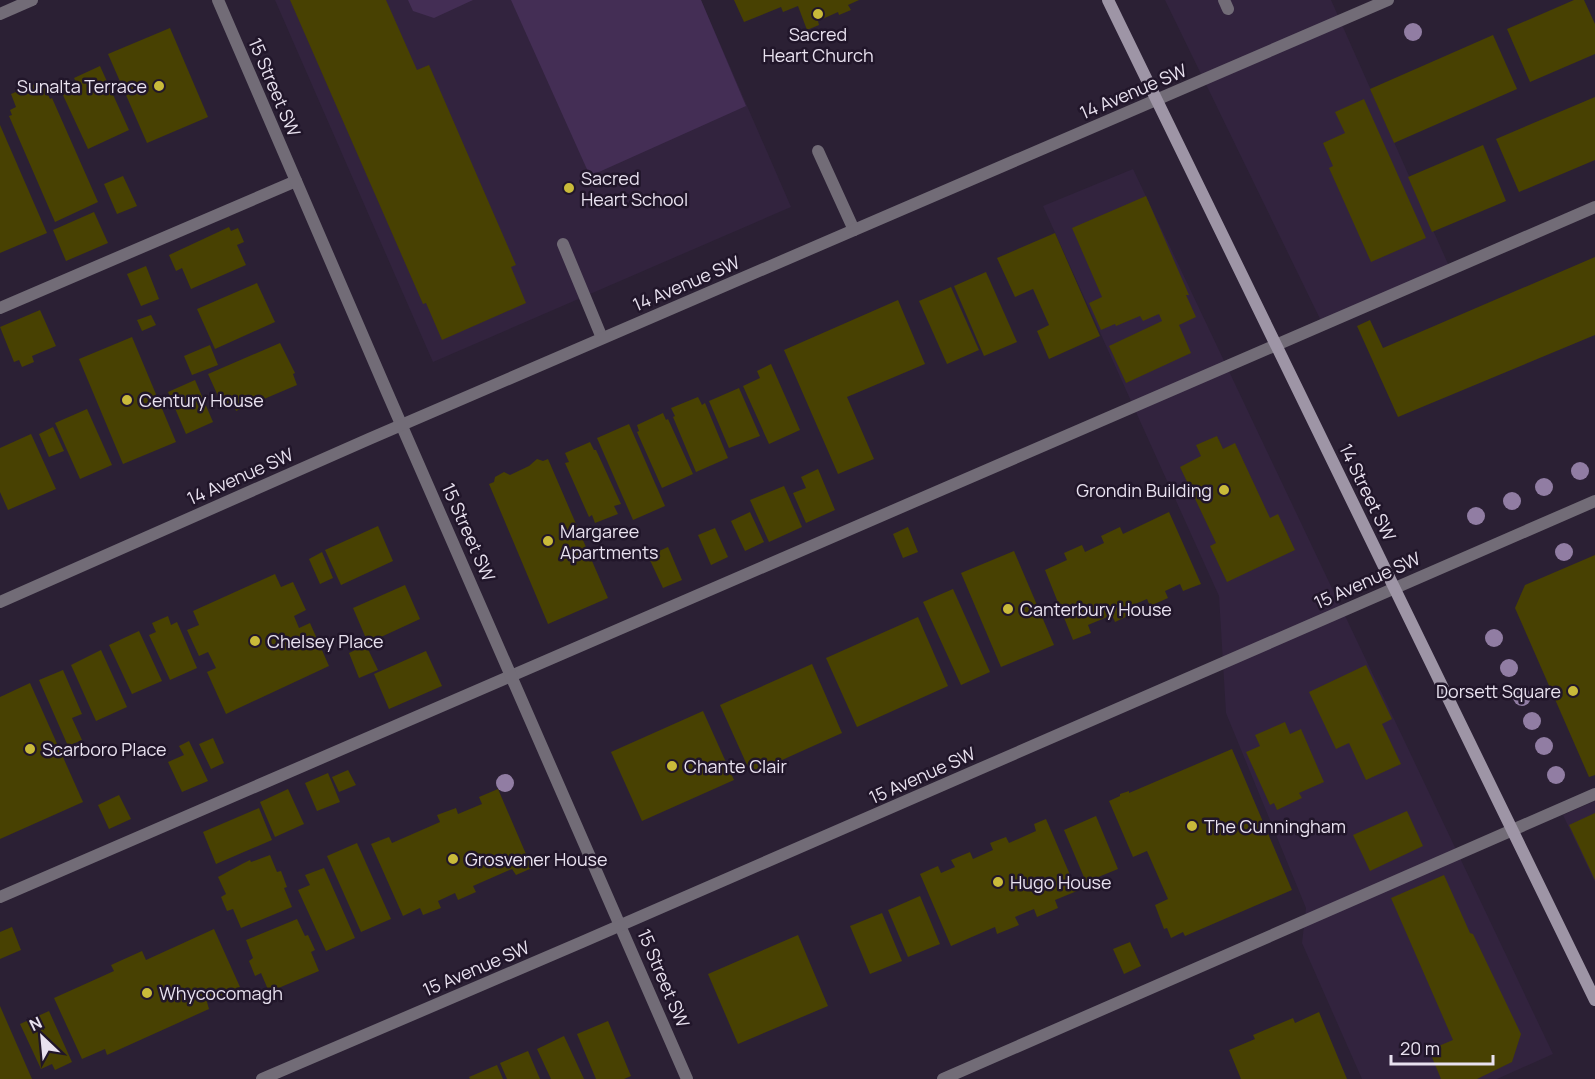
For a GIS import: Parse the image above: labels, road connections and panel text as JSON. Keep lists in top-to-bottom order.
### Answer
{
  "streets": {
    "main road": ["14 Street SW"],
    "street": ["15 Street SW", "14 Avenue SW", "15 Avenue SW"]
  },
  "crossings": [
    ["15 Street SW", "14 Avenue SW"],
    ["15 Street SW", "15 Avenue SW"],
    ["14 Avenue SW", "14 Street SW"],
    ["14 Street SW", "15 Avenue SW"]
  ],
  "places": [
    "Sacred Heart Church",
    "Sunalta Terrace",
    "Sacred Heart School",
    "Century House",
    "Grondin Building",
    "Margaree Apartments",
    "Canterbury House",
    "Chelsey Place",
    "Dorsett Square",
    "Scarboro Place",
    "Chante Clair",
    "The Cunningham",
    "Grosvener House",
    "Hugo House",
    "Whycocomagh"
  ],
  "scale_bar": "20 m",
  "north": "top left"
}
